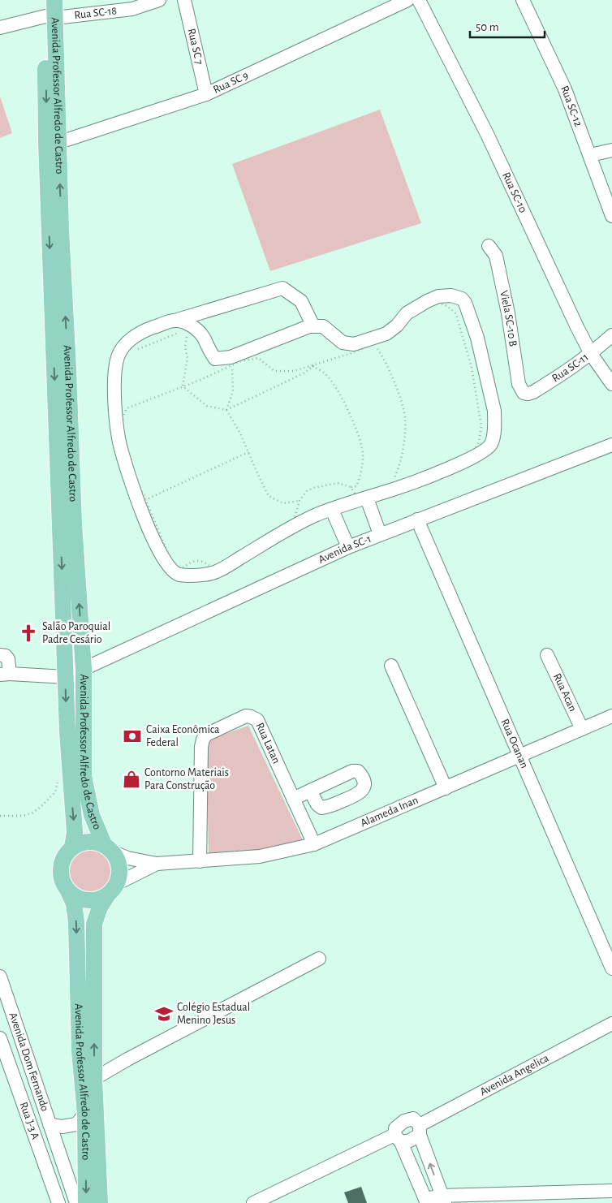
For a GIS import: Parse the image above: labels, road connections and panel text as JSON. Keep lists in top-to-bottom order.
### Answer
{
  "streets": {
    "main road": ["Avenida Professor Alfredo de Castro"],
    "street": [
      "Rua SC-18",
      "Rua SC 7",
      "Rua SC 9",
      "Rua SC-12",
      "Rua SC-10",
      "Viela SC-10 B",
      "Rua SC-11",
      "Avenida SC-1",
      "Rua Acan",
      "Rua Latan",
      "Rua Ocanan",
      "Alameda Inan",
      "Avenida Dom Fernando",
      "Avenida Angelica",
      "Rua J-3 A"
    ]
  },
  "crossings": [
    ["Rua SC-18", "Avenida Professor Alfredo de Castro"],
    ["Rua SC 7", "Rua SC 9"],
    ["Rua SC 9", "Avenida Professor Alfredo de Castro"],
    ["Avenida Professor Alfredo de Castro", "Avenida SC-1"],
    ["Avenida Professor Alfredo de Castro", "Alameda Inan"],
    ["Avenida Professor Alfredo de Castro", "Avenida Dom Fernando"],
    ["Rua SC-10", "Rua SC-11"],
    ["Viela SC-10 B", "Rua SC-11"],
    ["Avenida SC-1", "Rua Ocanan"],
    ["Rua Acan", "Alameda Inan"],
    ["Rua Latan", "Alameda Inan"],
    ["Rua Ocanan", "Alameda Inan"]
  ],
  "places": {
    "church": ["Salão Paroquial Padre Cesário"],
    "bank": ["Caixa Econômica Federal"],
    "shop": ["Contorno Materiais Para Construção"],
    "school or university": ["Colégio Estadual Menino Jesus"]
  },
  "scale_bar": "50 m"
}
